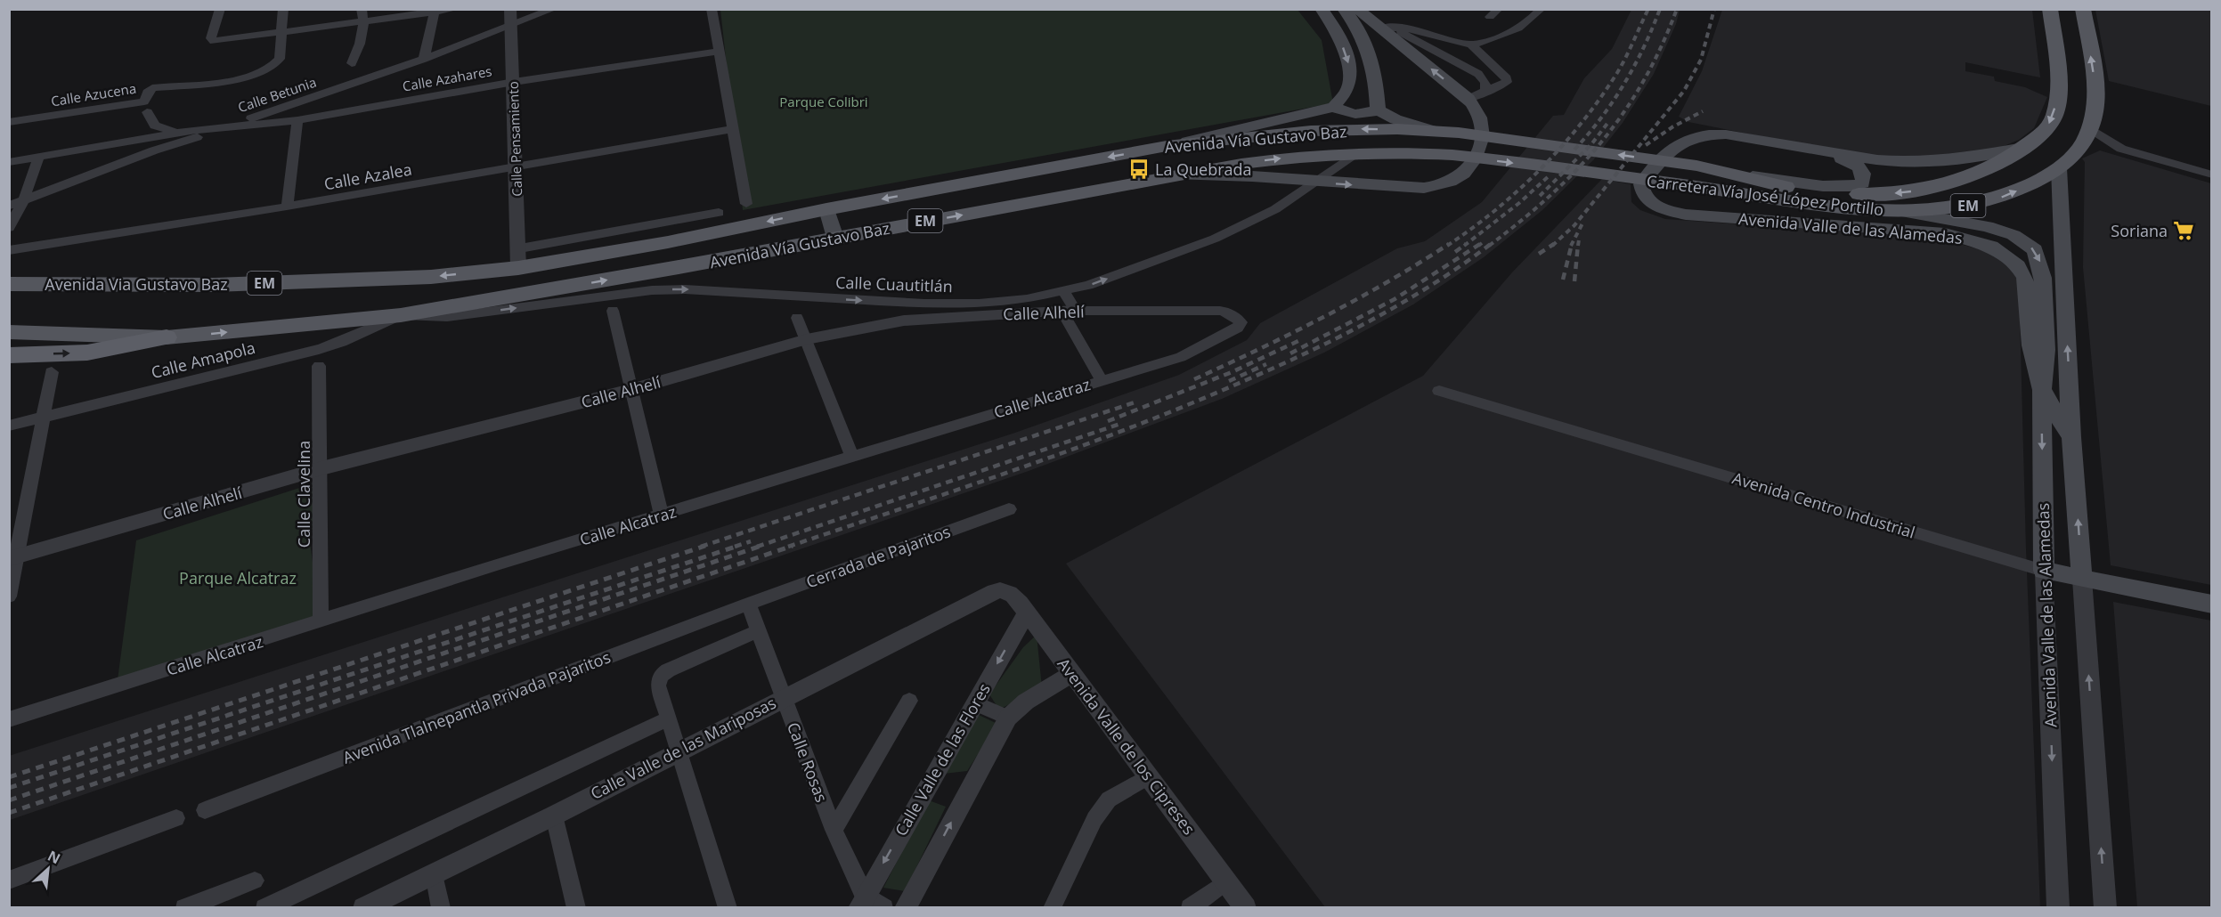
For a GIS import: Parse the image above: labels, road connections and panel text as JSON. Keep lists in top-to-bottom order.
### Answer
{
  "streets": {
    "main road": [
      "Avenida Vía Gustavo Baz",
      "Carretera Vía José López Portillo",
      "EM",
      "Avenida Valle de las Alamedas",
      "Avenida Via Gustavo Baz",
      "Avenida Centro Industrial"
    ],
    "street": [
      "Calle Azahares",
      "Calle Azucena",
      "Calle Betunia",
      "Calle Pensamiento",
      "Calle Azalea",
      "Calle Cuautitlán",
      "Calle Alhelí",
      "Calle Amapola",
      "Calle Alcatraz",
      "Calle Clavelina",
      "Cerrada de Pajaritos",
      "Avenida Tlalnepantla Privada Pajaritos",
      "Avenida Valle de los Cipreses",
      "Calle Valle de las Mariposas",
      "Calle Valle de las Flores",
      "Calle Rosas"
    ]
  },
  "crossings": [
    ["Calle Azahares", "Calle Betunia"],
    ["Calle Azahares", "Calle Pensamiento"],
    ["Calle Betunia", "Calle Pensamiento"],
    ["Calle Pensamiento", "Avenida Vía Gustavo Baz"],
    ["Calle Pensamiento", "Calle Azalea"],
    ["Calle Pensamiento", "Avenida Via Gustavo Baz"],
    ["Avenida Vía Gustavo Baz", "Carretera Vía José López Portillo"],
    ["Avenida Vía Gustavo Baz", "EM"],
    ["Avenida Vía Gustavo Baz", "Avenida Via Gustavo Baz"],
    ["Avenida Vía Gustavo Baz", "Calle Cuautitlán"],
    ["Avenida Vía Gustavo Baz", "Calle Amapola"],
    ["Carretera Vía José López Portillo", "Avenida Valle de las Alamedas"],
    ["EM", "Calle Cuautitlán"],
    ["EM", "Calle Amapola"],
    ["Avenida Valle de las Alamedas", "Avenida Centro Industrial"],
    ["Calle Cuautitlán", "Calle Amapola"],
    ["Calle Alhelí", "Calle Alcatraz"],
    ["Calle Alhelí", "Calle Clavelina"],
    ["Calle Alcatraz", "Calle Clavelina"],
    ["Cerrada de Pajaritos", "Avenida Tlalnepantla Privada Pajaritos"],
    ["Cerrada de Pajaritos", "Calle Rosas"],
    ["Avenida Tlalnepantla Privada Pajaritos", "Calle Rosas"],
    ["Avenida Valle de los Cipreses", "Calle Valle de las Mariposas"],
    ["Avenida Valle de los Cipreses", "Calle Valle de las Flores"],
    ["Calle Valle de las Mariposas", "Calle Rosas"],
    ["Calle Valle de las Flores", "Calle Rosas"]
  ],
  "one_way": ["Calle Cuautitlán"],
  "parks": ["Parque Colibri", "Parque Alcatraz"],
  "places": {
    "bus stop": ["La Quebrada"],
    "supermarket": ["Soriana"]
  },
  "north": "top right"
}
